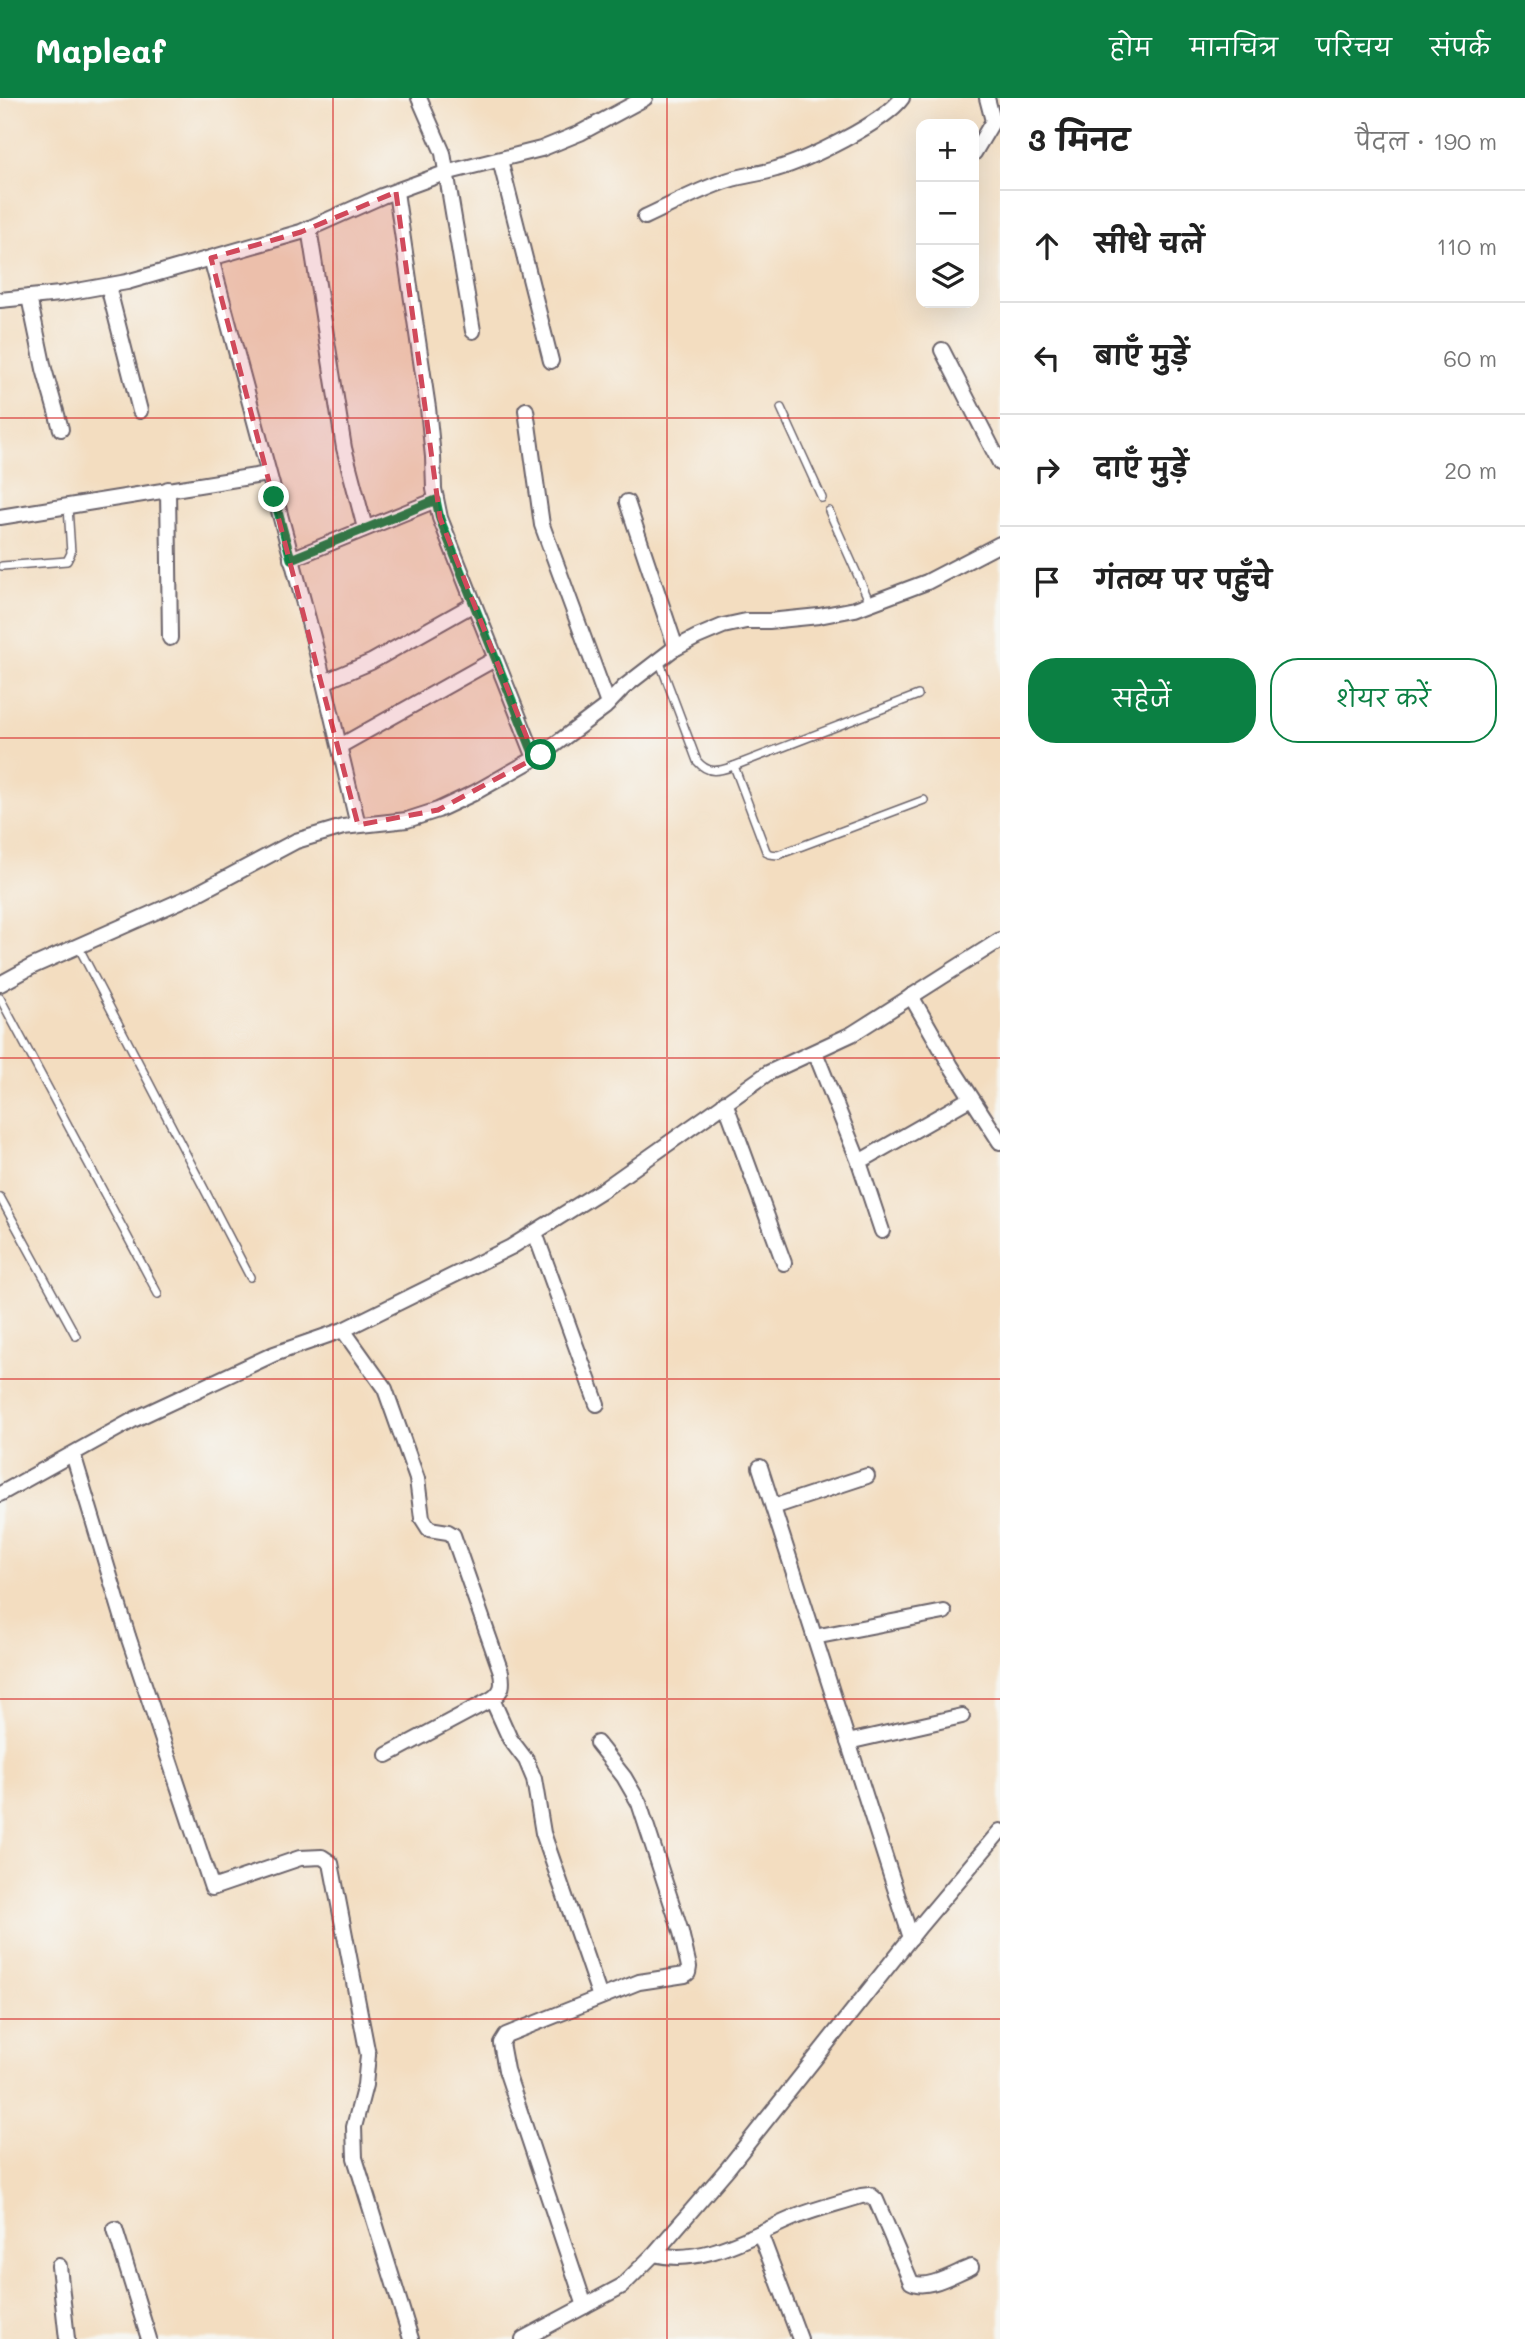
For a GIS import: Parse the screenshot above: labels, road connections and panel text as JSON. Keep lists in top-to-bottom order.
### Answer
{
  "page": {
    "header": "Mapleaf",
    "nav": [
      "होम",
      "मानचित्र",
      "परिचय",
      "संपर्क"
    ],
    "heading": ["3 मिनट", "पैदल · 190 m"],
    "map_buttons": ["+", "−"],
    "list": [
      ["सीधे चलें", "110 m"],
      ["बाएँ मुड़ें", "60 m"],
      ["दाएँ मुड़ें", "20 m"],
      "गंतव्य पर पहुँचे"
    ],
    "buttons": ["सहेजें", "शेयर करें"]
  }
}
